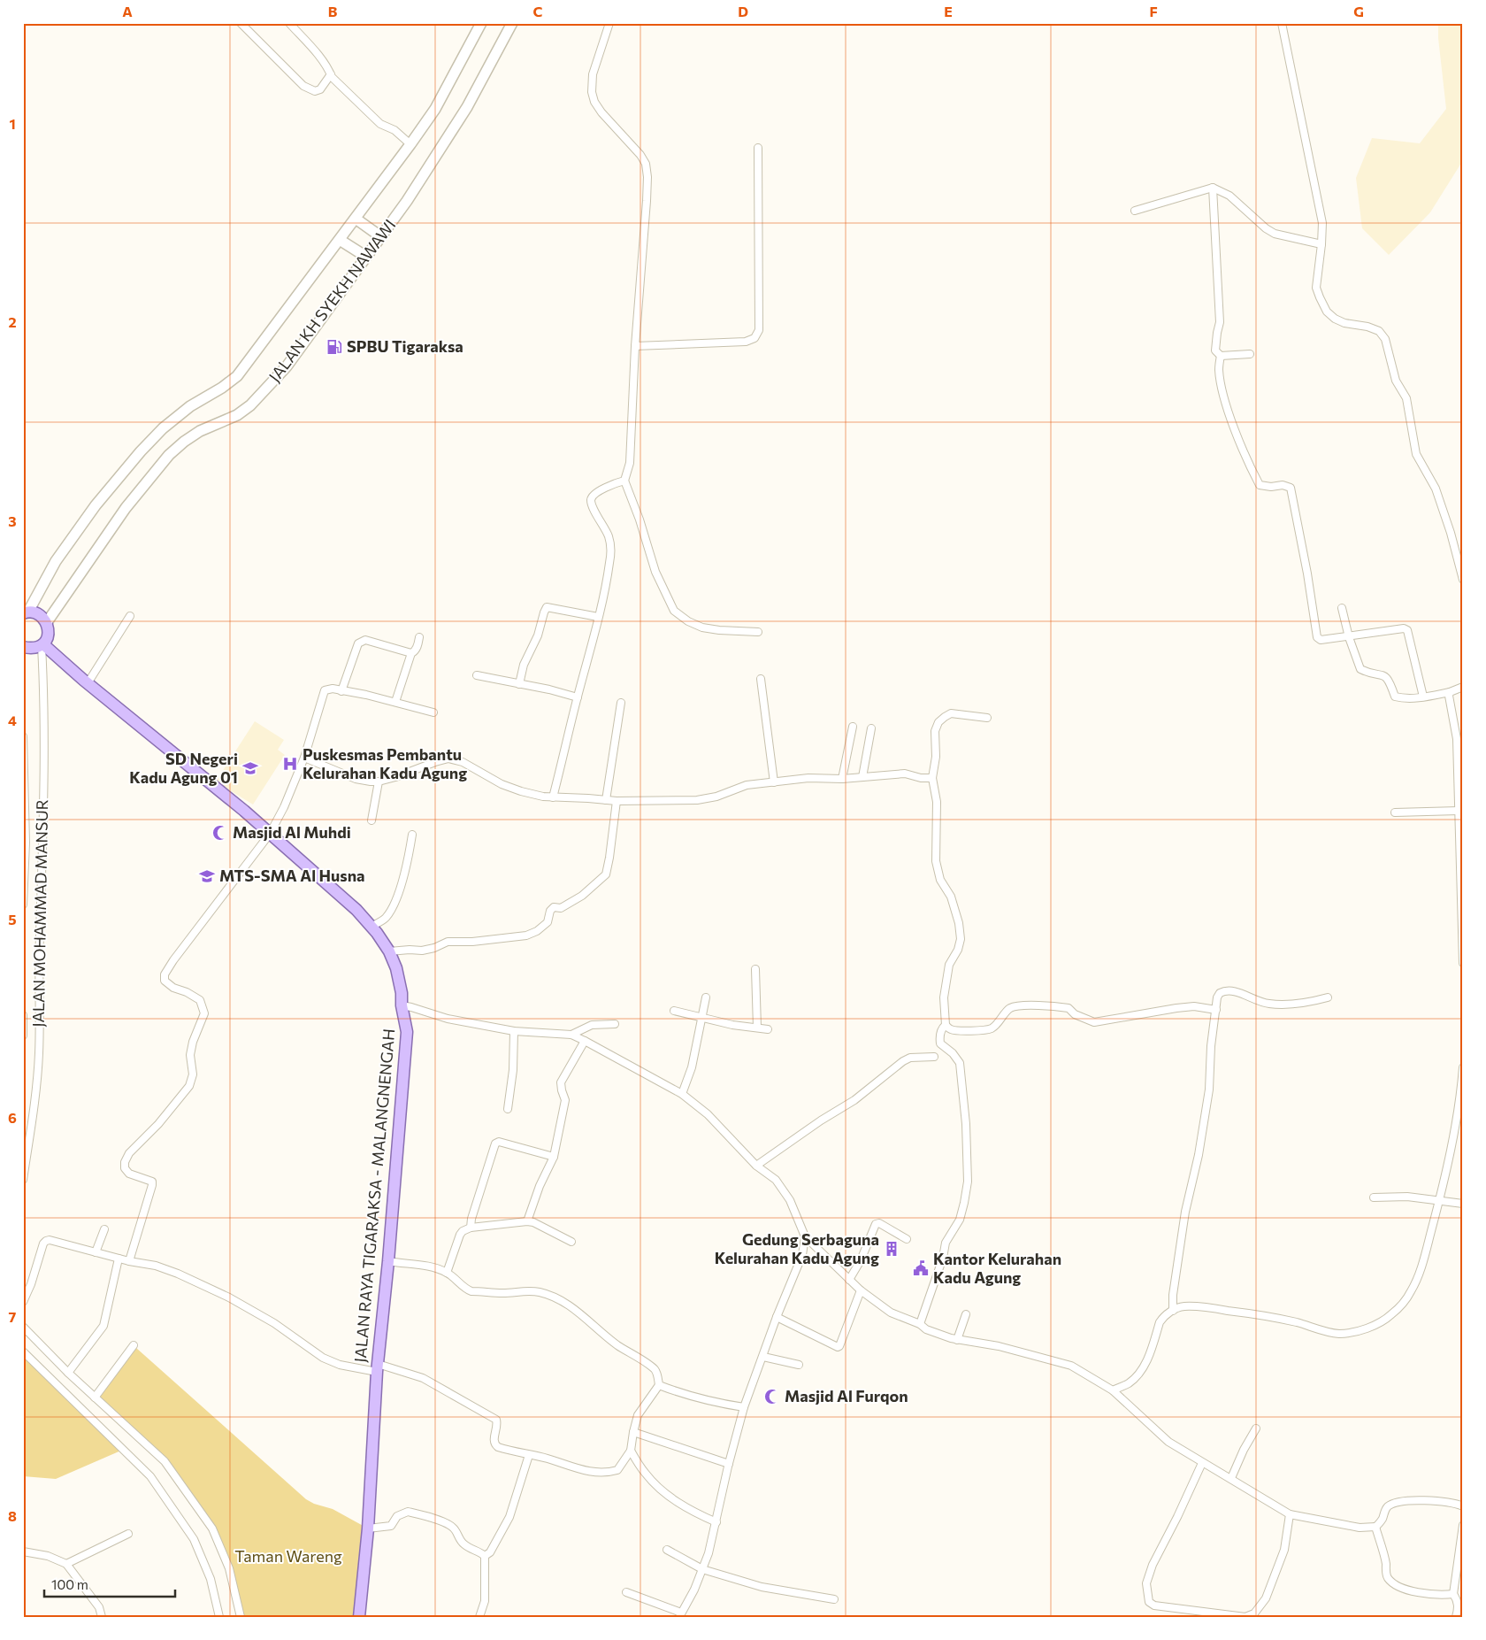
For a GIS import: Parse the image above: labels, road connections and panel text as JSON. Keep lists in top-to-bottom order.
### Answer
{
  "streets": {
    "main road": ["JALAN KH SYEKH NAWAWI", "JALAN RAYA TIGARAKSA - MALANGNENGAH"],
    "street": ["JALAN MOHAMMAD MANSUR"]
  },
  "crossings": [
    ["JALAN MOHAMMAD MANSUR", "JALAN RAYA TIGARAKSA - MALANGNENGAH"]
  ],
  "parks": ["Taman Wareng"],
  "places": {
    "fuel station": ["SPBU Tigaraksa"],
    "hospital": ["Puskesmas Pembantu Kelurahan Kadu Agung"],
    "school or university": ["SD Negeri Kadu Agung 01", "MTS-SMA Al Husna"],
    "mosque": ["Masjid Al Muhdi", "Masjid Al Furqon"],
    "building": ["Gedung Serbaguna Kelurahan Kadu Agung"],
    "public building": ["Kantor Kelurahan Kadu Agung"]
  },
  "scale_bar": "100 m",
  "grid": {
    "columns": [
      "A",
      "B",
      "C",
      "D",
      "E",
      "F",
      "G"
    ],
    "rows": [
      "1",
      "2",
      "3",
      "4",
      "5",
      "6",
      "7",
      "8"
    ]
  }
}
